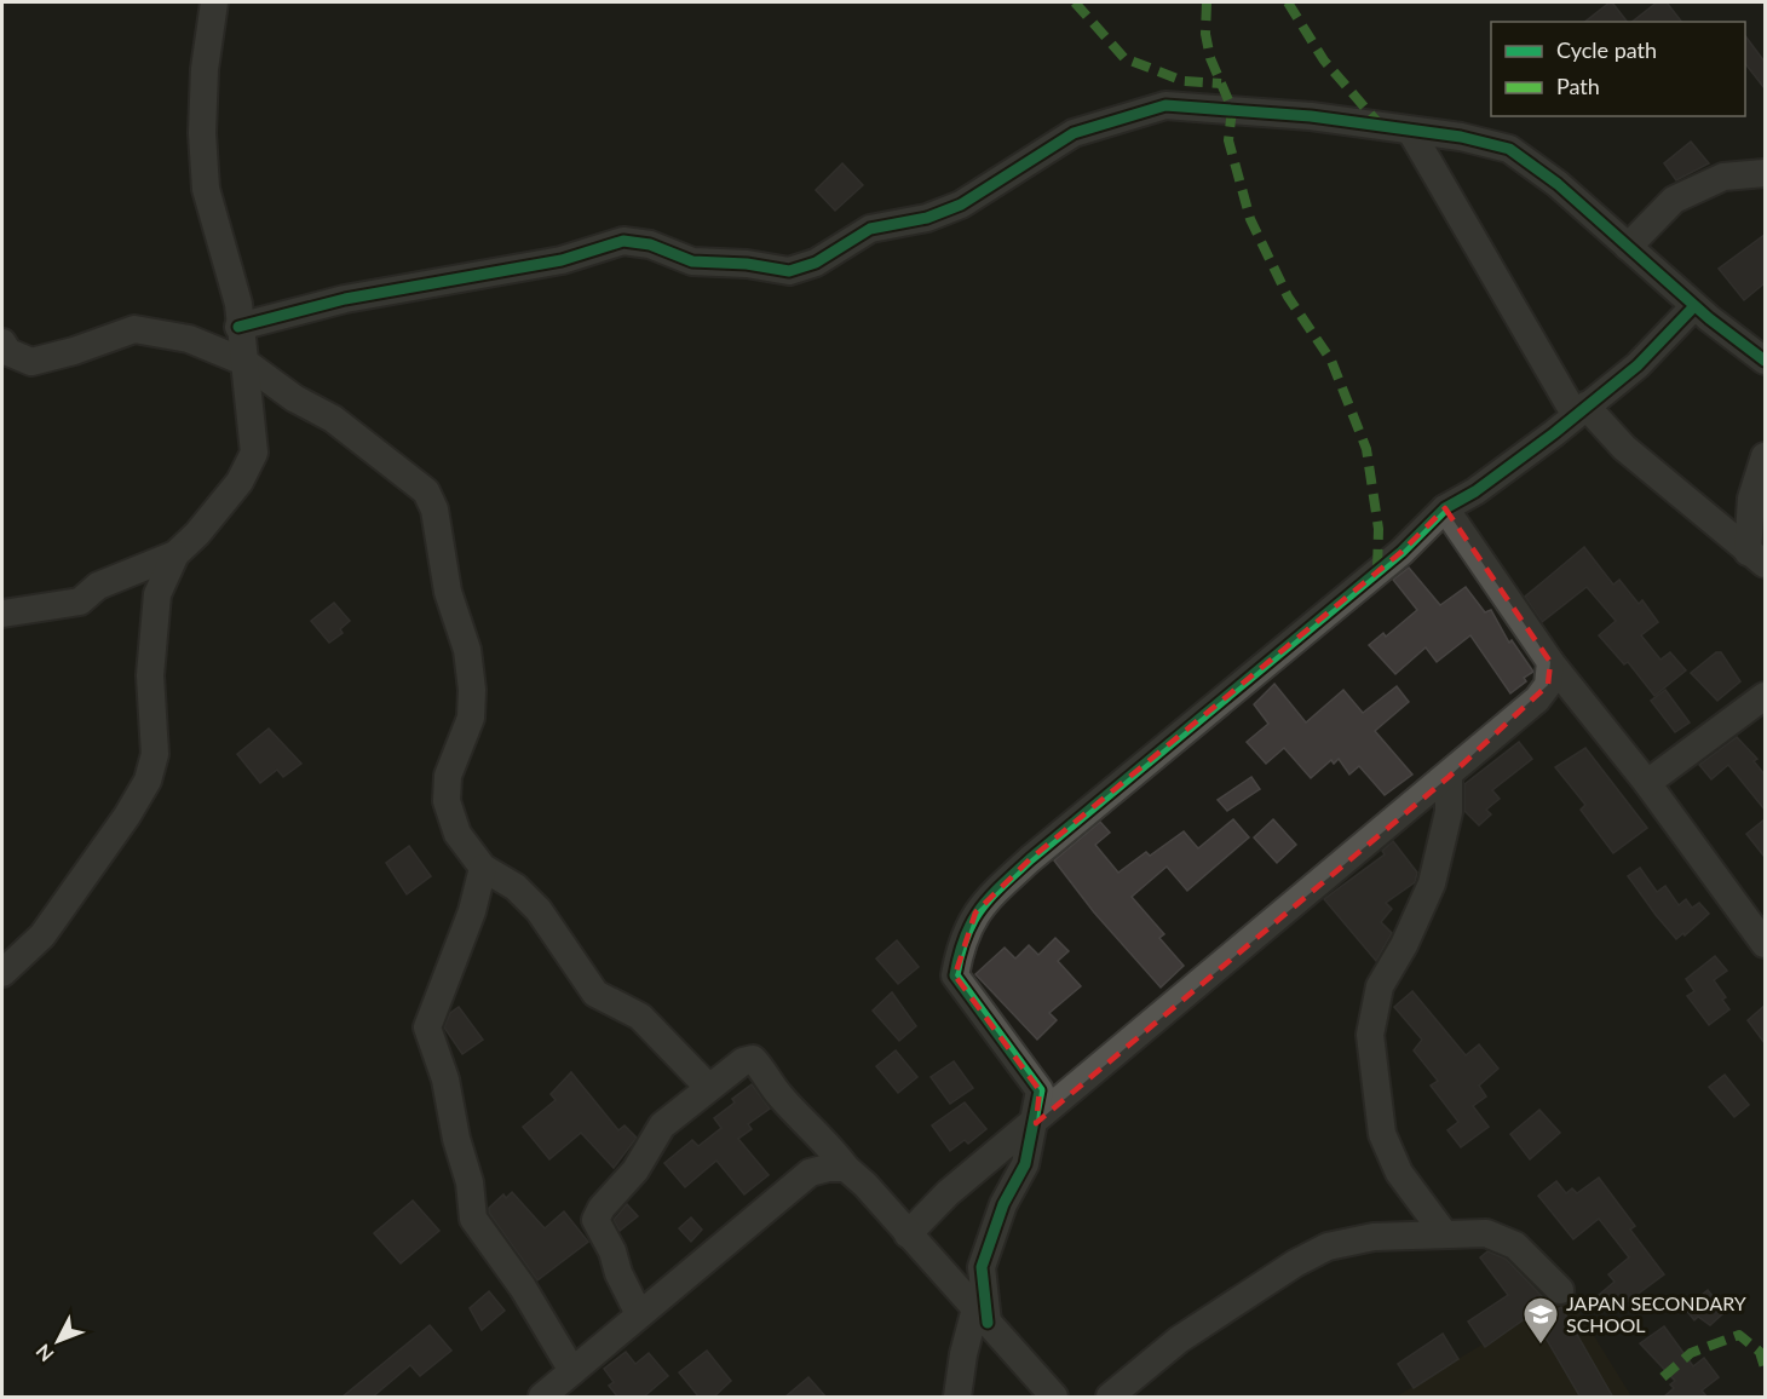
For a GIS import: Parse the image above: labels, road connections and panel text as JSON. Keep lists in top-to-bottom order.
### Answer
{
  "places": {
    "school or university": ["JAPAN SECONDARY SCHOOL"]
  },
  "legend": ["Cycle path", "Path"],
  "north": "bottom left"
}
